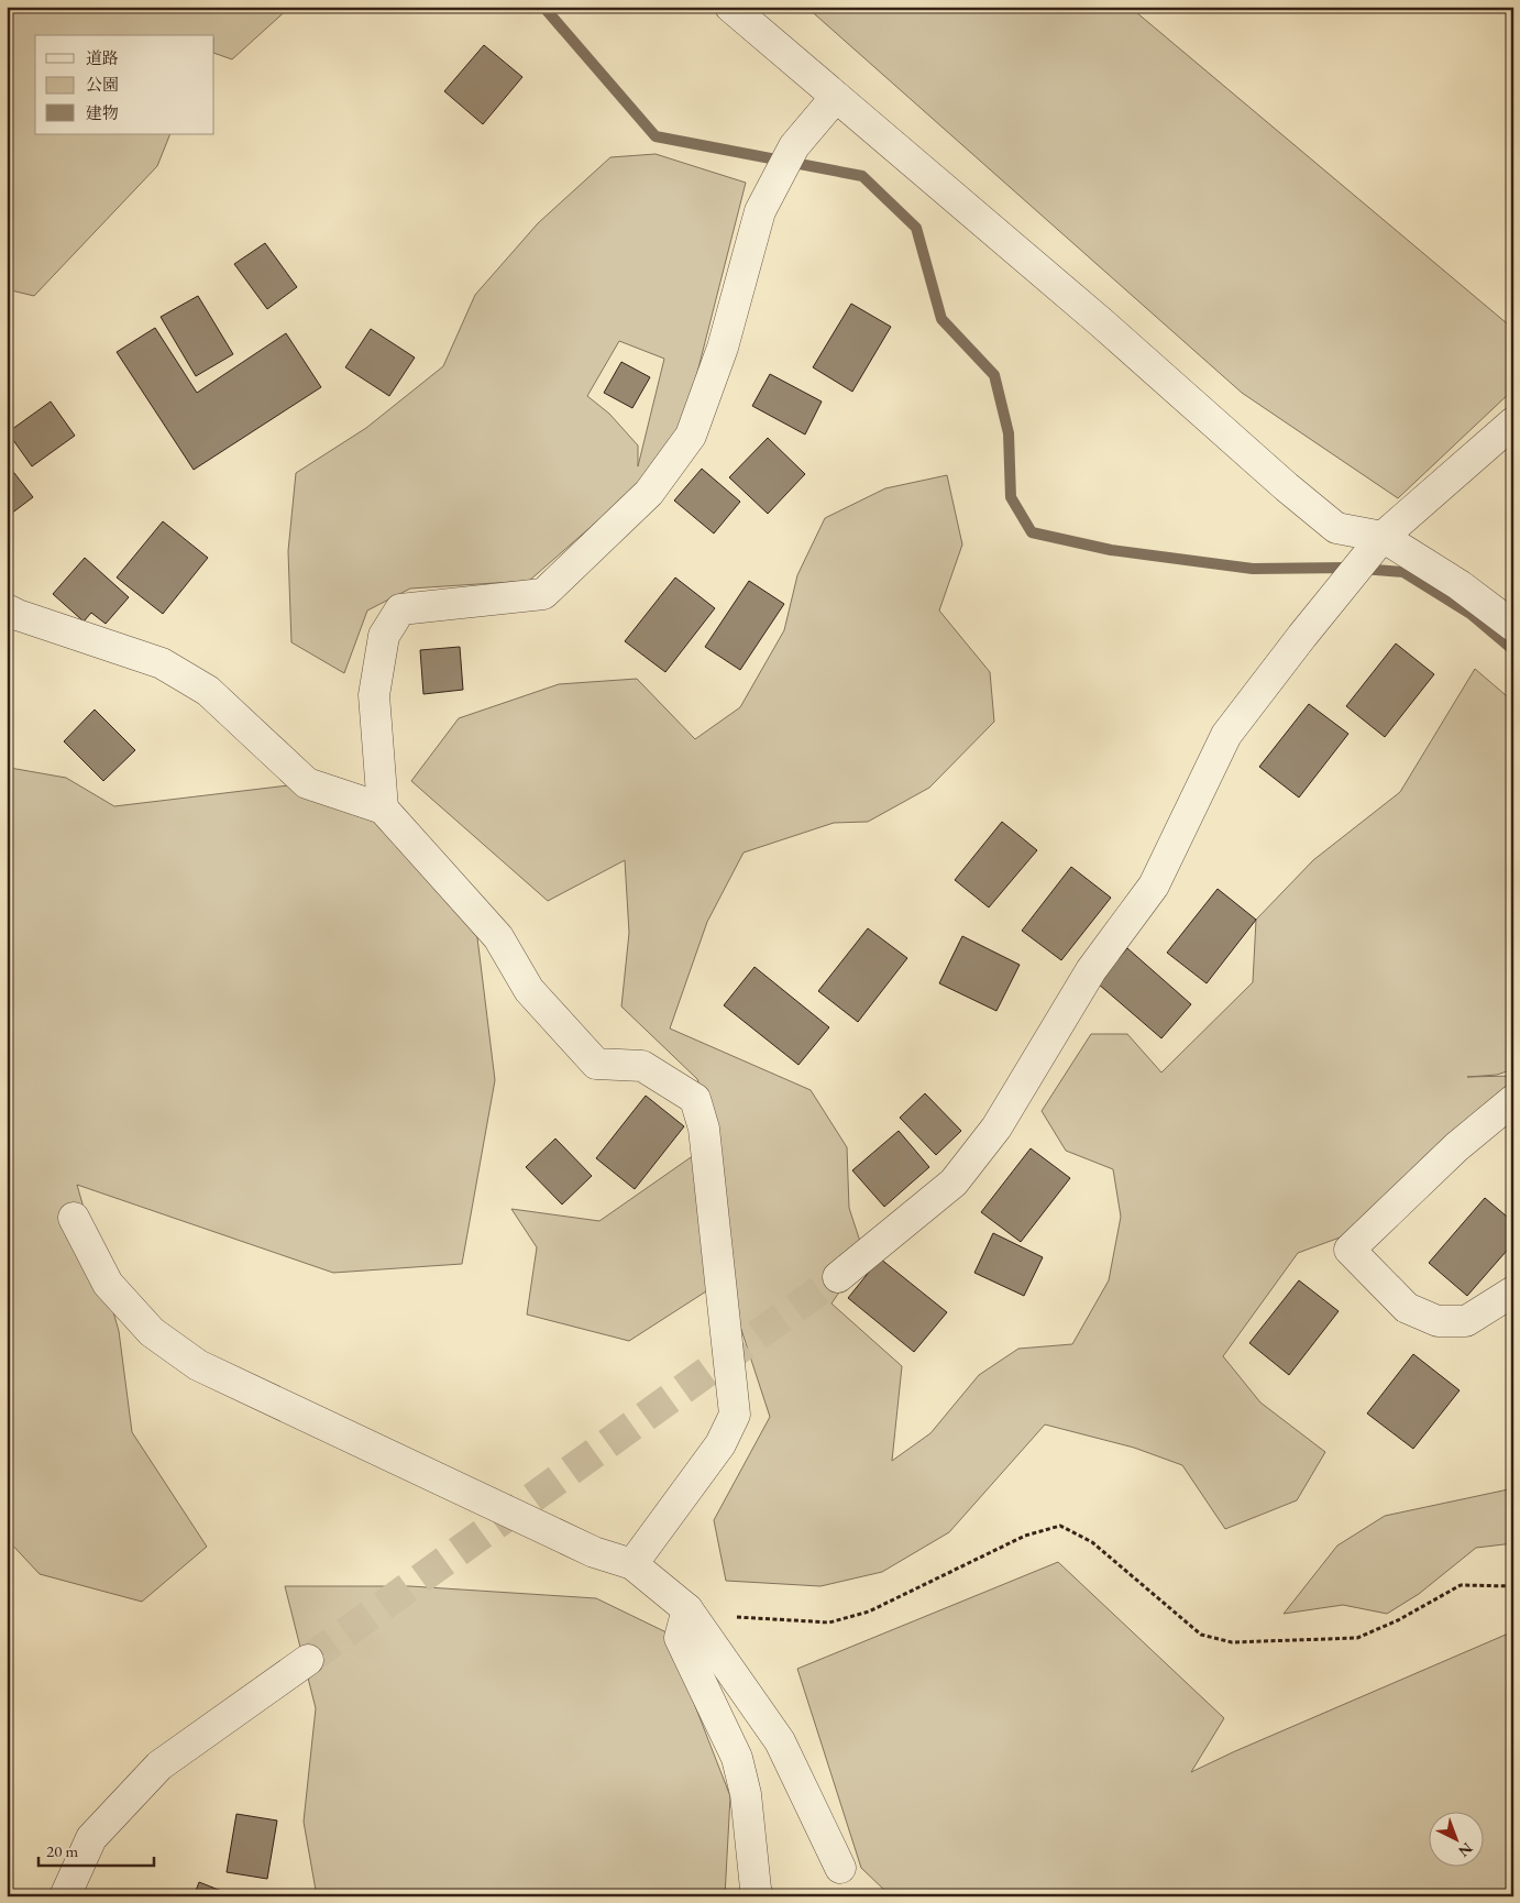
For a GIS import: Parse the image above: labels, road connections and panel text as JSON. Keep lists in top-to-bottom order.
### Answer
{
  "legend": ["道路", "公園", "建物"],
  "scale_bar": "20 m",
  "north": "bottom right"
}
